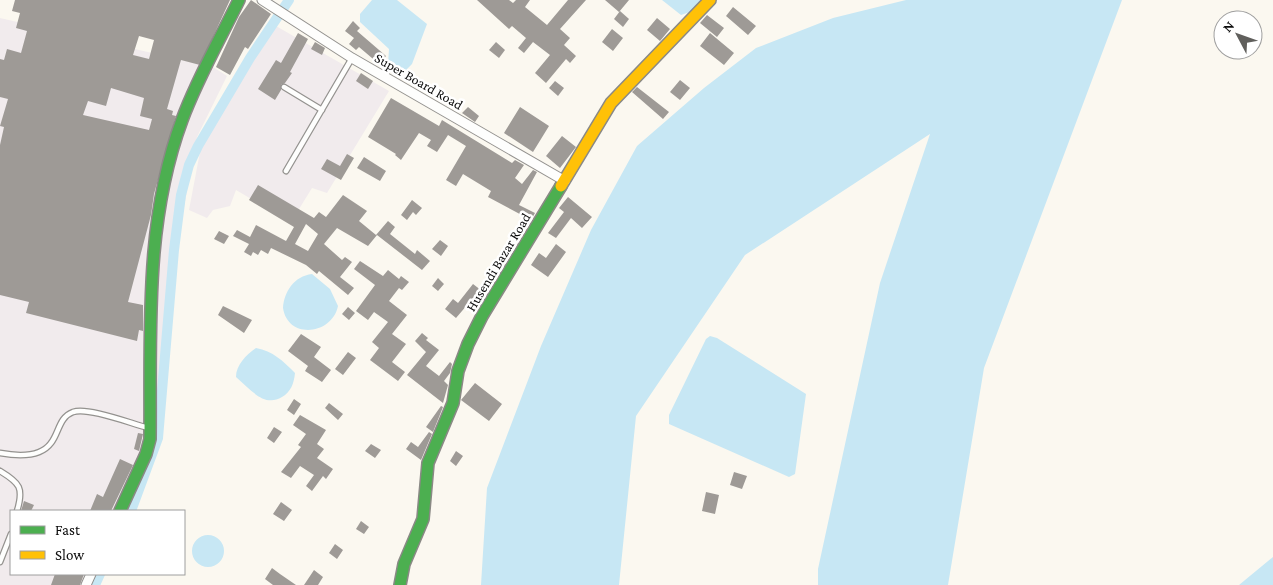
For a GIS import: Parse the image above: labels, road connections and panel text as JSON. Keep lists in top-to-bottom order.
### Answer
{
  "streets": {
    "street": ["Super Board Road", "Husendi Bazar Road"]
  },
  "crossings": [
    ["Super Board Road", "Husendi Bazar Road"]
  ],
  "legend": ["Fast", "Slow"],
  "north": "top left"
}
